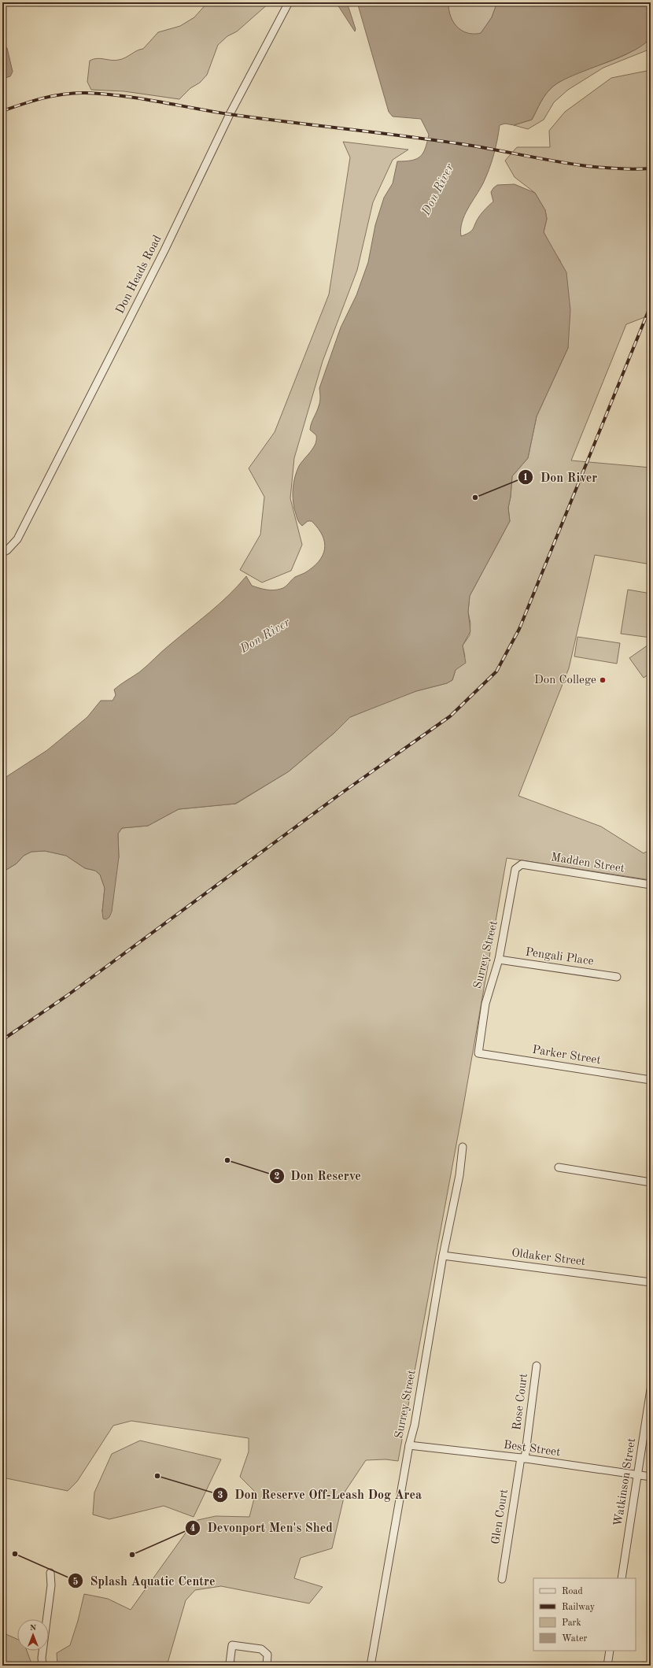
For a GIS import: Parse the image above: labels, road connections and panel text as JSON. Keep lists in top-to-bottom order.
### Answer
{
  "streets": {
    "street": [
      "Don Heads Road",
      "Madden Street",
      "Surrey Street",
      "Pengali Place",
      "Parker Street",
      "Oldaker Street",
      "Rose Court",
      "Best Street",
      "Watkinson Street",
      "Glen Court"
    ]
  },
  "crossings": [
    ["Madden Street", "Surrey Street"],
    ["Surrey Street", "Pengali Place"],
    ["Surrey Street", "Parker Street"],
    ["Surrey Street", "Oldaker Street"],
    ["Surrey Street", "Best Street"],
    ["Rose Court", "Best Street"],
    ["Rose Court", "Glen Court"],
    ["Best Street", "Watkinson Street"],
    ["Best Street", "Glen Court"]
  ],
  "water": ["Don River"],
  "places": [
    "Don River",
    "Don College",
    "Don Reserve",
    "Don Reserve Off-Leash Dog Area",
    "Splash Aquatic Centre",
    "Devonport Men's Shed"
  ],
  "legend": [
    "Road",
    "Railway",
    "Park",
    "Water"
  ],
  "north": "top"
}
